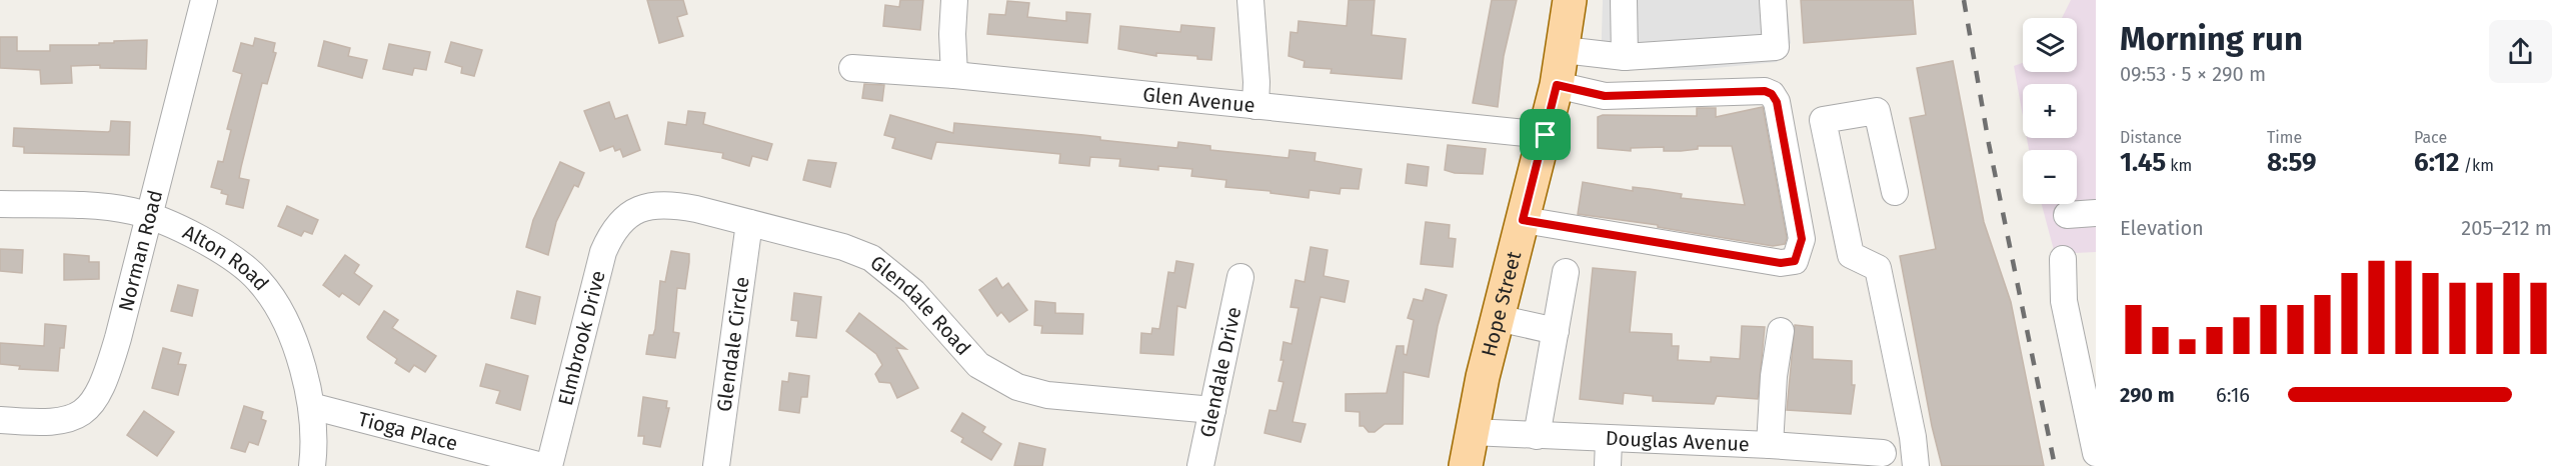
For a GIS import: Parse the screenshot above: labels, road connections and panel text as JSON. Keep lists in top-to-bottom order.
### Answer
{
  "streets": {
    "main road": ["Hope Street"],
    "street": [
      "Glen Avenue",
      "Norman Road",
      "Alton Road",
      "Glendale Road",
      "Elmbrook Drive",
      "Glendale Circle",
      "Glendale Drive",
      "Tioga Place",
      "Douglas Avenue"
    ]
  },
  "crossings": [
    ["Glen Avenue", "Hope Street"],
    ["Norman Road", "Alton Road"],
    ["Alton Road", "Tioga Place"],
    ["Hope Street", "Douglas Avenue"],
    ["Glendale Road", "Elmbrook Drive"],
    ["Glendale Road", "Glendale Circle"],
    ["Glendale Road", "Glendale Drive"]
  ],
  "page": {
    "heading": ["Morning run", "09:53 · 5 × 290 m"],
    "map_buttons": ["+", "−"],
    "stats": [
      ["Distance", "1.45 km"],
      ["Time", "8:59"],
      ["Pace", "6:12 /km"]
    ],
    "chart": ["Elevation", "205–212 m"],
    "list": [
      {
        "name": "290 m",
        "note": "6:16"
      }
    ]
  }
}
